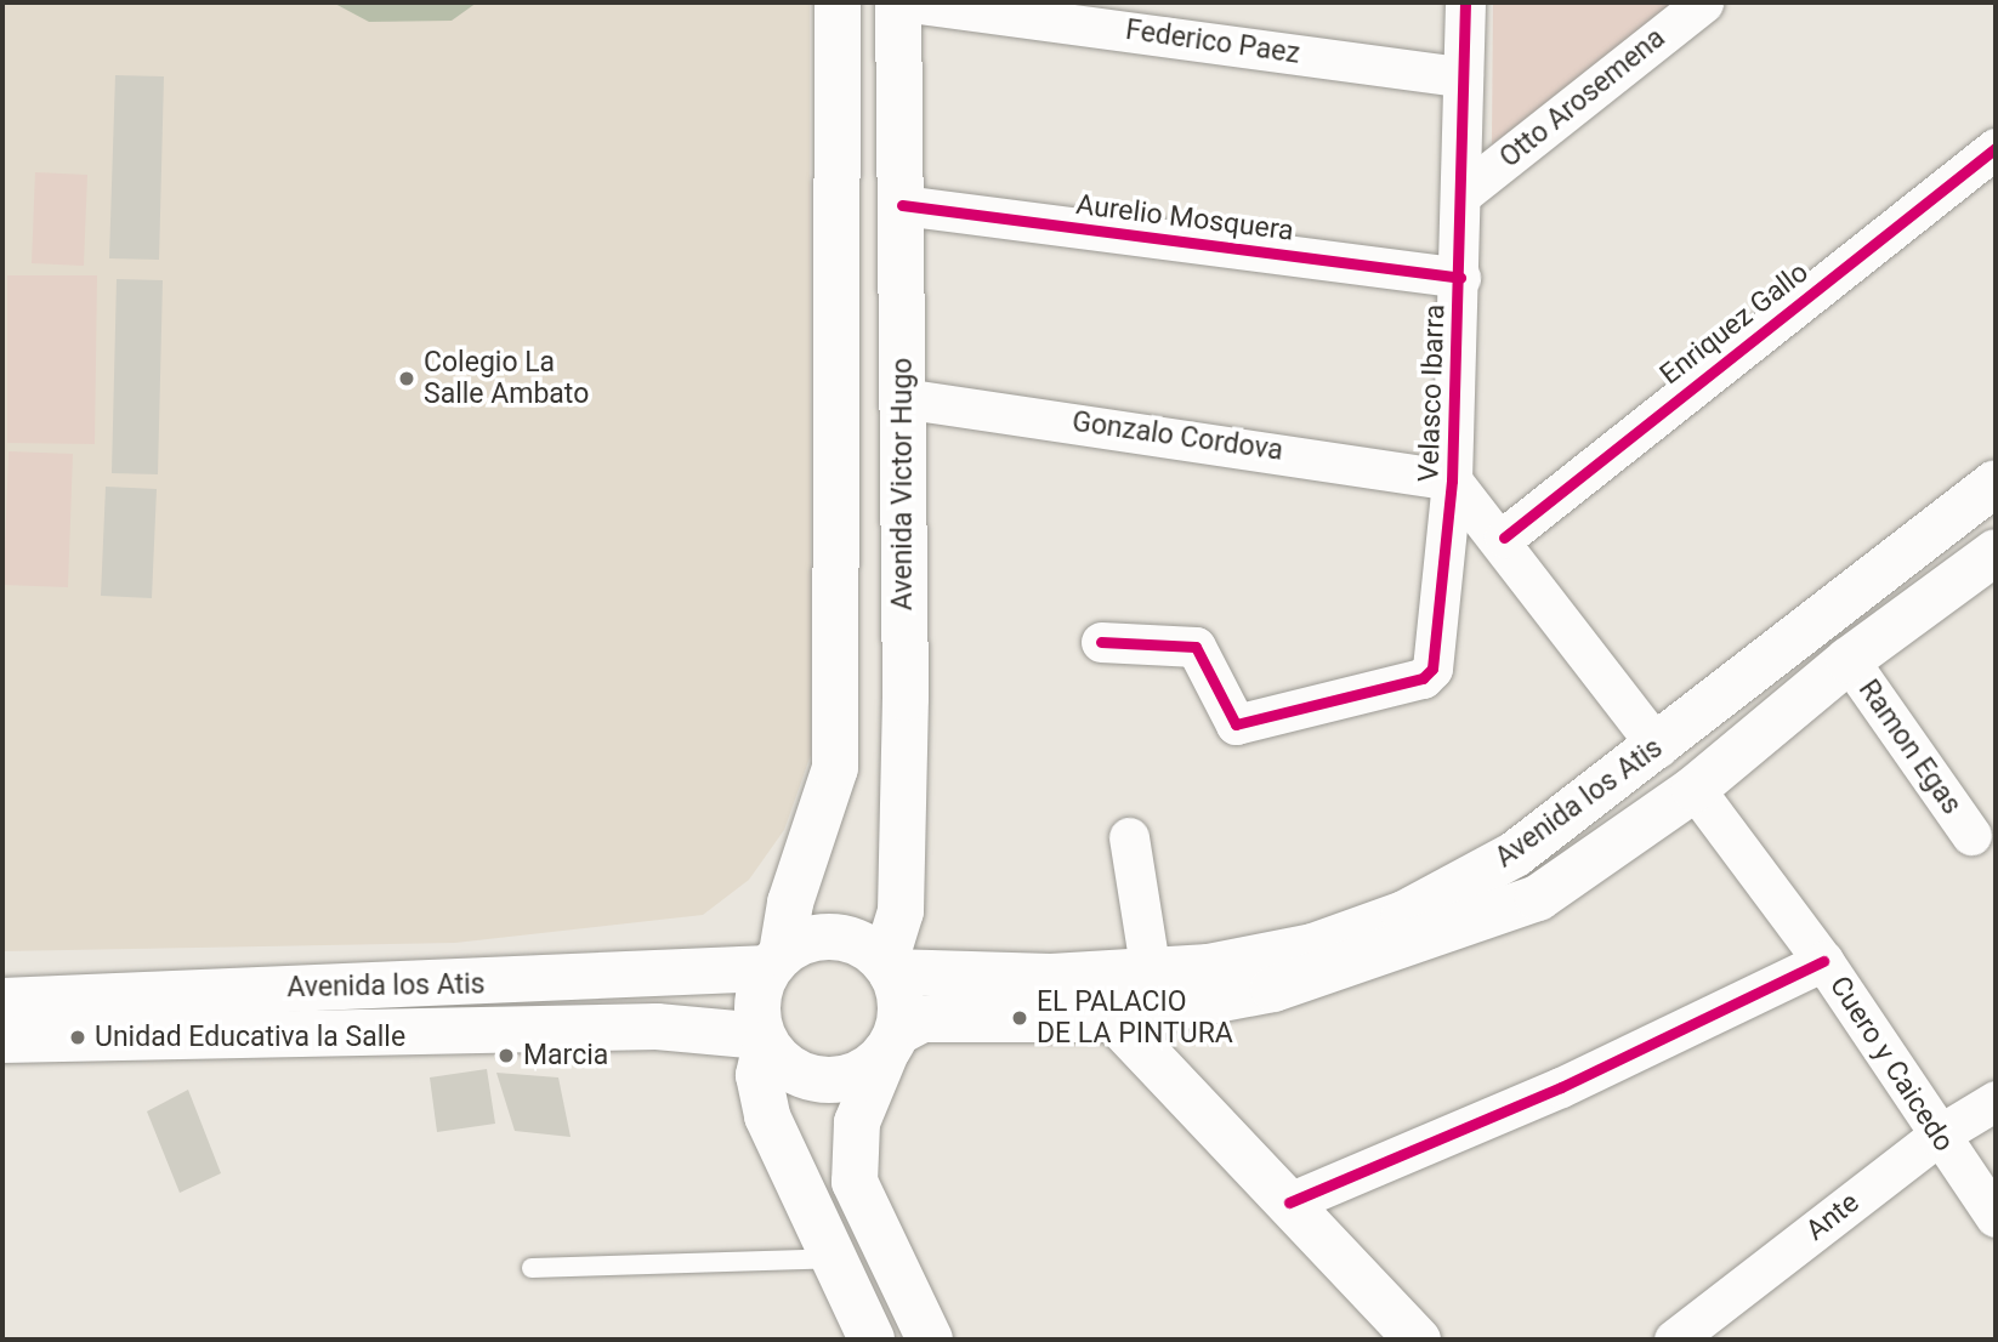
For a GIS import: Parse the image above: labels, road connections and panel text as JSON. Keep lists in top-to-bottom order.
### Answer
{
  "streets": {
    "main road": ["Avenida Victor Hugo", "Avenida los Atis"],
    "street": [
      "Federico Paez",
      "Otto Arosemena",
      "Aurelio Mosquera",
      "Enriquez Gallo",
      "Velasco Ibarra",
      "Gonzalo Cordova",
      "Ramon Egas",
      "Cuero y Caicedo",
      "Ante"
    ]
  },
  "crossings": [
    ["Federico Paez", "Velasco Ibarra"],
    ["Otto Arosemena", "Velasco Ibarra"],
    ["Aurelio Mosquera", "Velasco Ibarra"],
    ["Aurelio Mosquera", "Avenida Victor Hugo"],
    ["Velasco Ibarra", "Gonzalo Cordova"],
    ["Gonzalo Cordova", "Avenida Victor Hugo"],
    ["Avenida Victor Hugo", "Avenida los Atis"],
    ["Ramon Egas", "Avenida los Atis"],
    ["Avenida los Atis", "Cuero y Caicedo"],
    ["Cuero y Caicedo", "Ante"]
  ],
  "places": [
    "Colegio La Salle Ambato",
    "EL PALACIO DE LA PINTURA",
    "Unidad Educativa la Salle",
    "Marcia"
  ]
}
